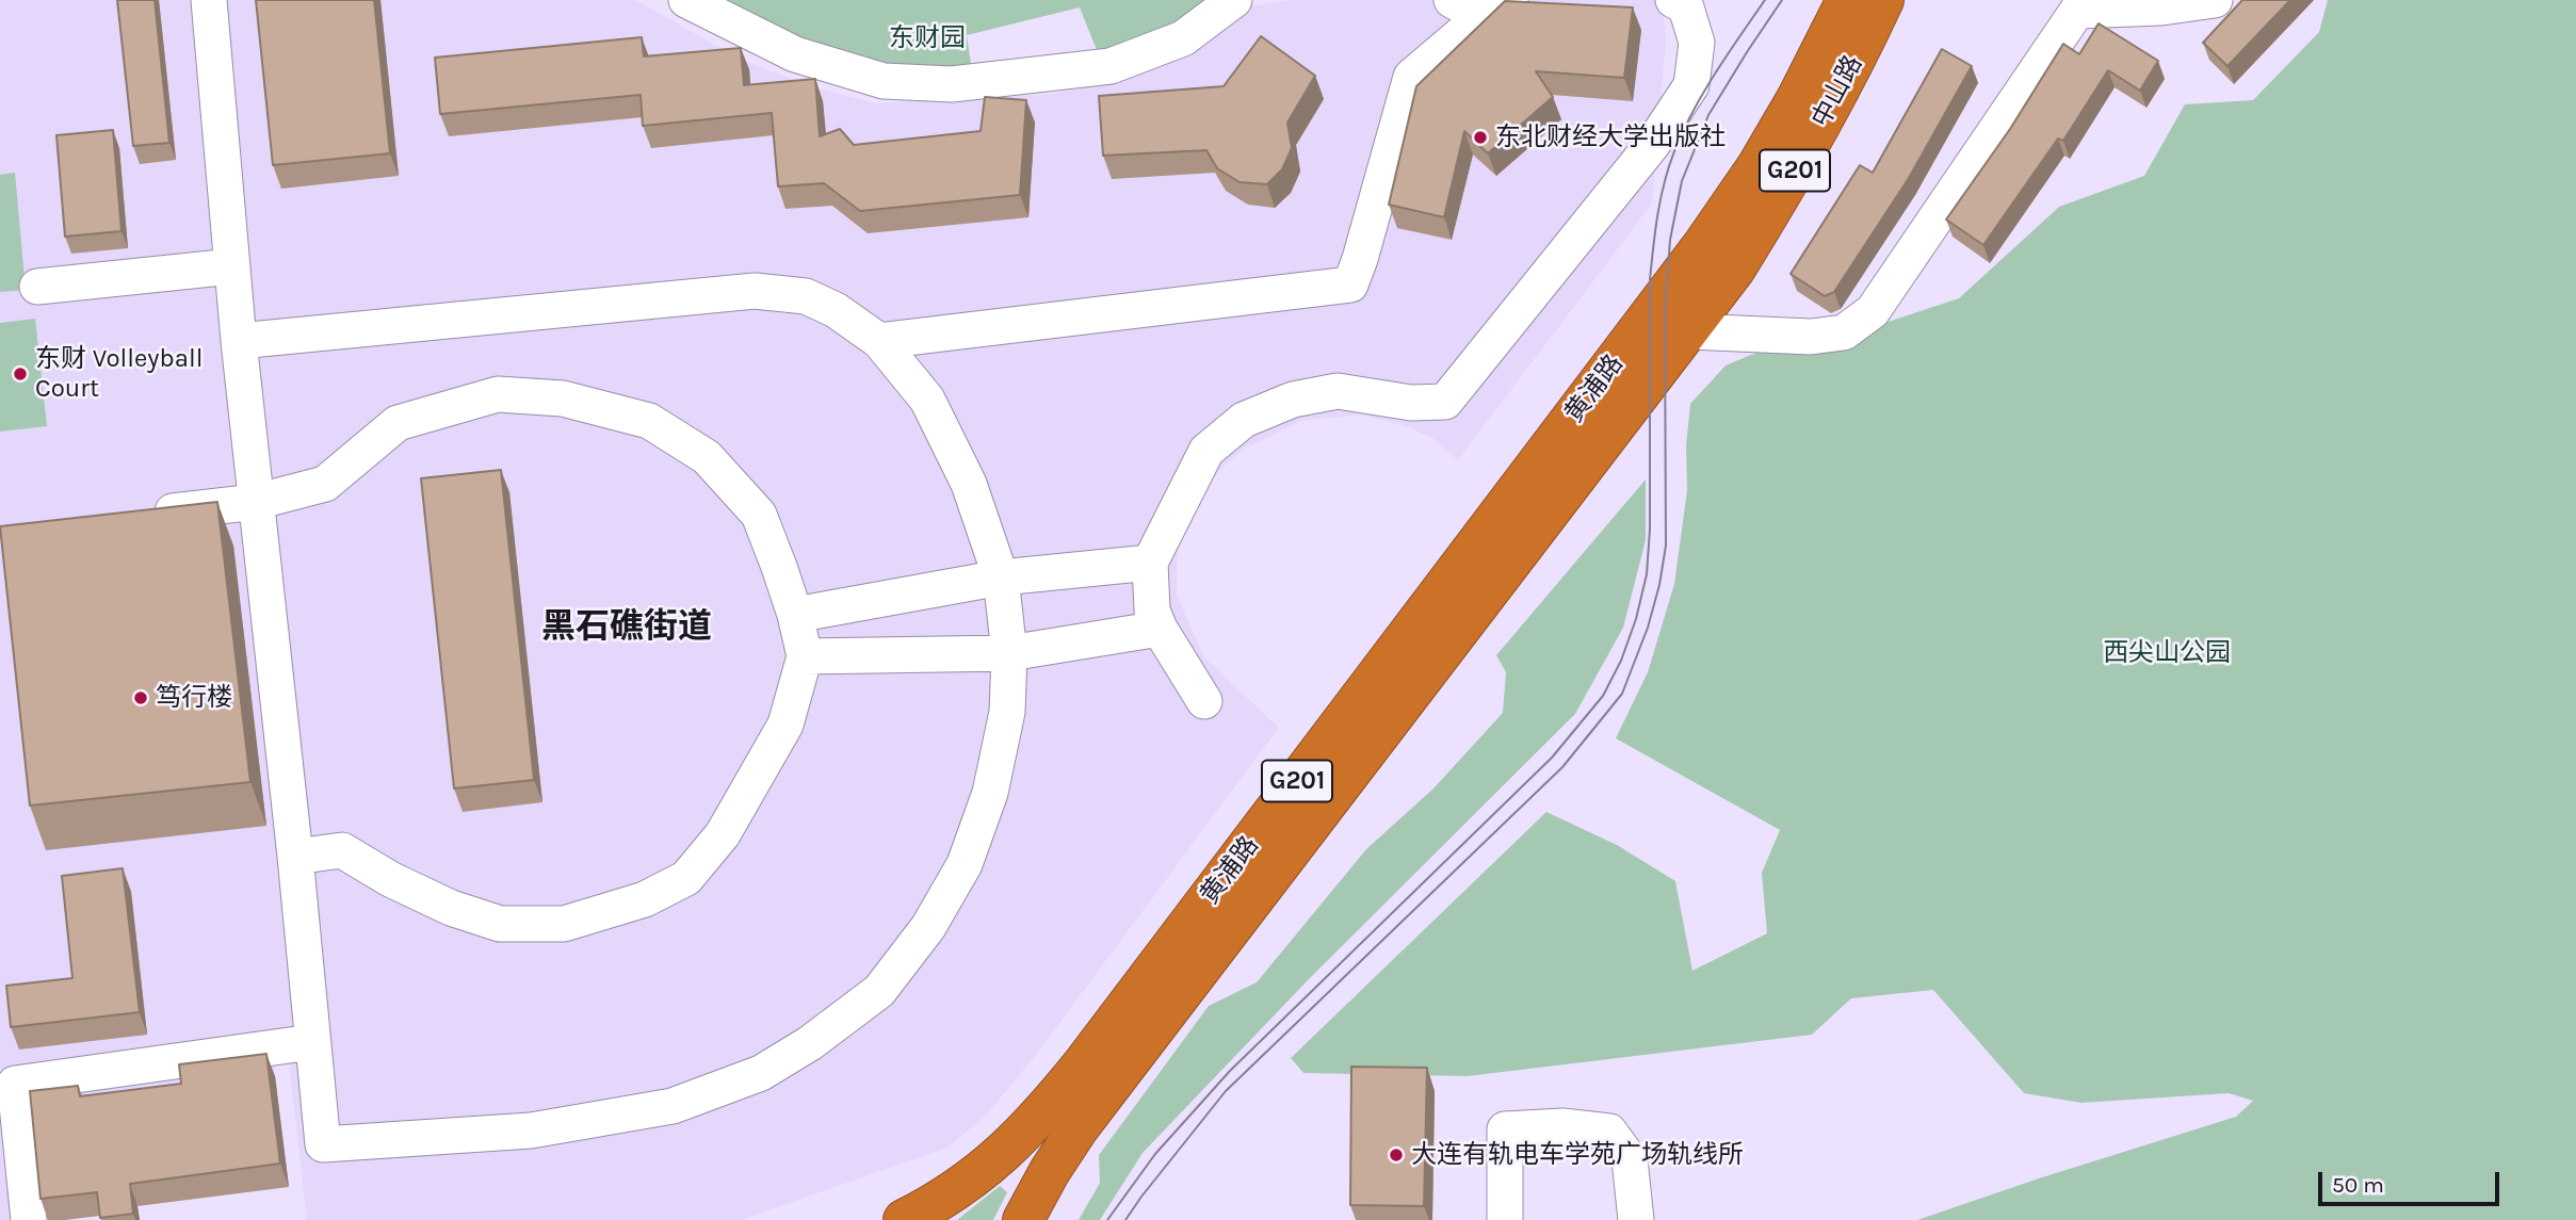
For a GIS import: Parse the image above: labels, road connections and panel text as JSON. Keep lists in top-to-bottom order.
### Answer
{
  "streets": {
    "highway": ["中山路", "G201", "黄浦路"]
  },
  "crossings": [
    ["中山路", "黄浦路"]
  ],
  "districts": ["黑石礁街道"],
  "parks": ["东财园", "西尖山公园"],
  "places": [
    "东北财经大学出版社",
    "东财 Volleyball Court",
    "笃行楼",
    "大连有轨电车学苑广场轨线所"
  ],
  "scale_bar": "50 m"
}
